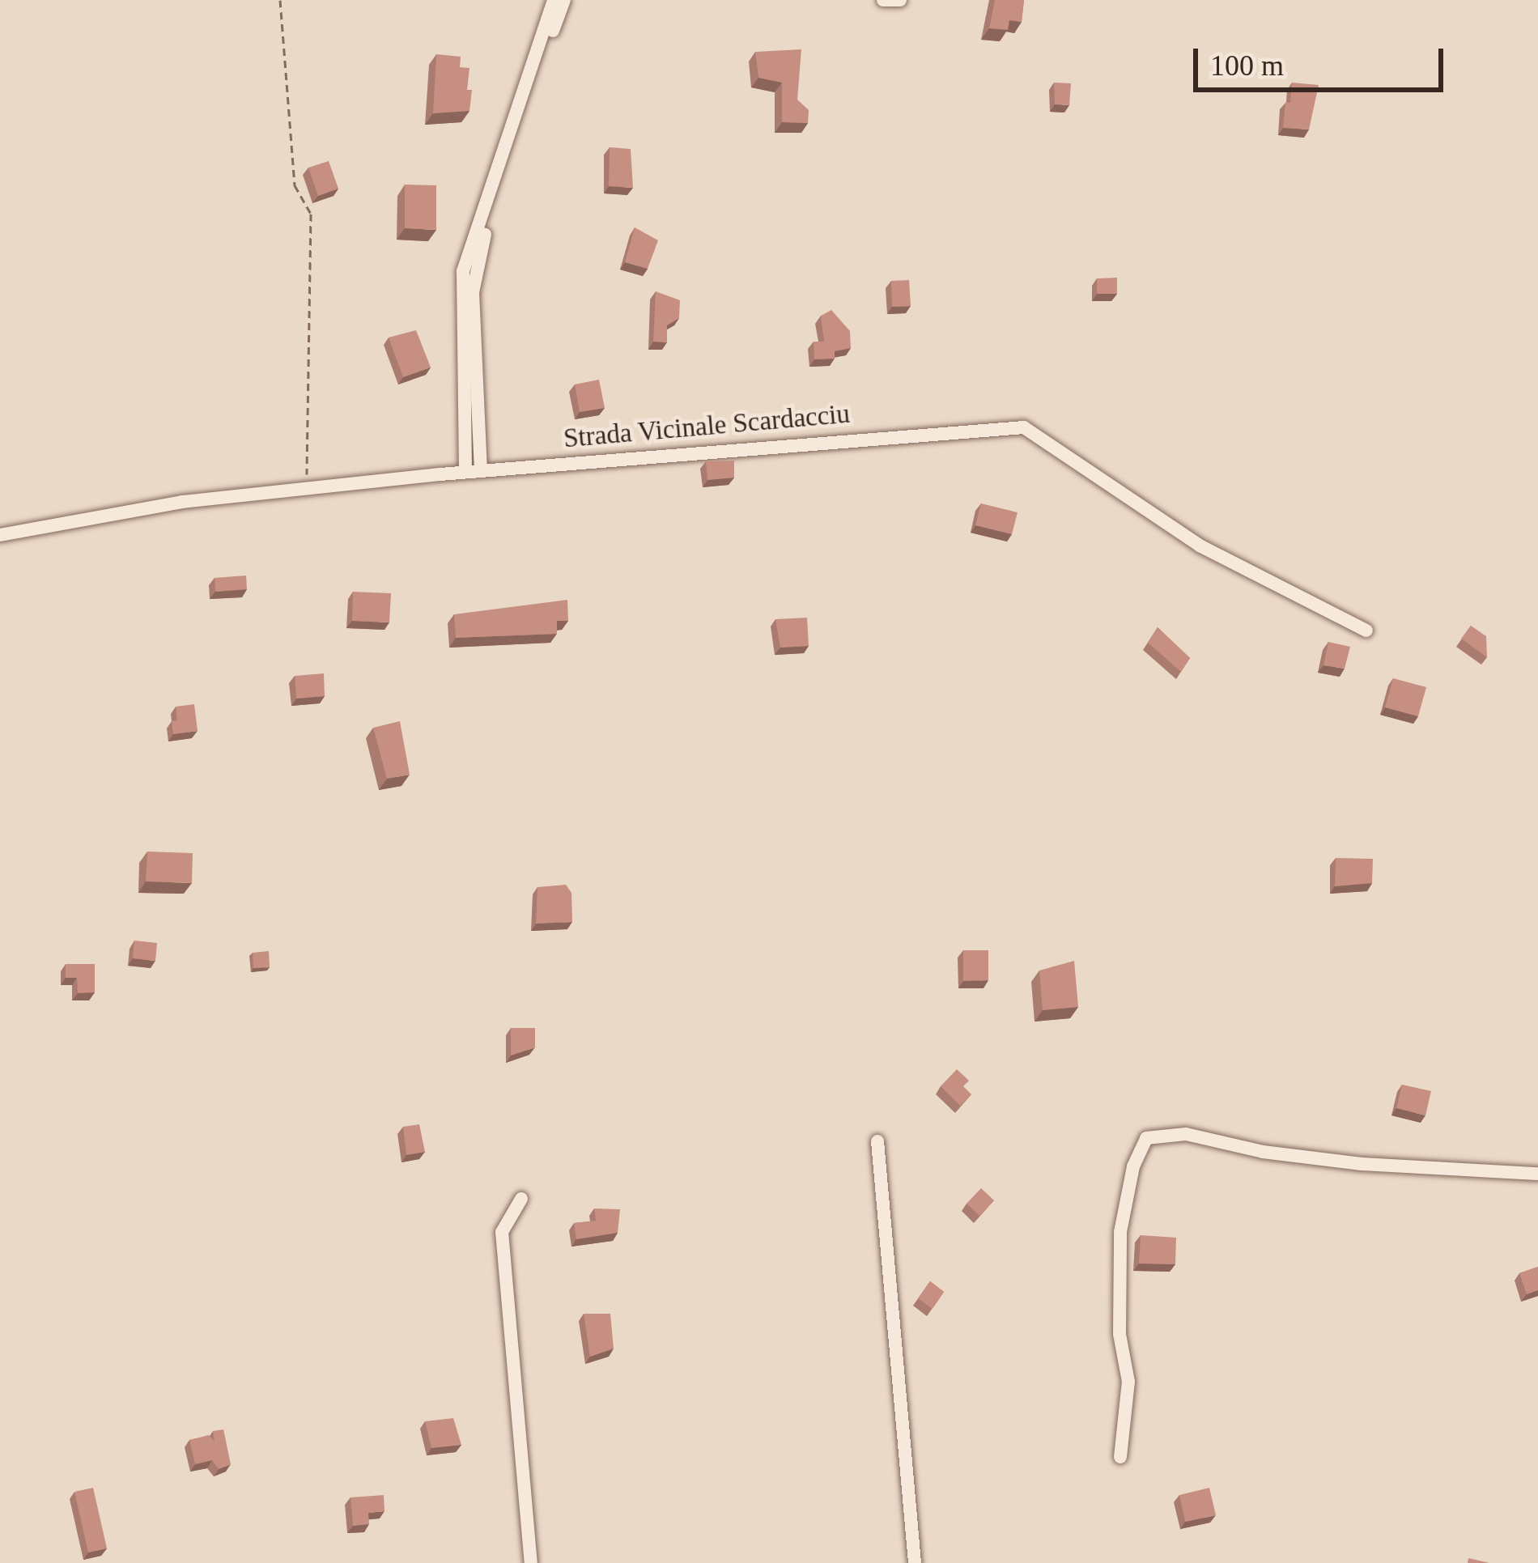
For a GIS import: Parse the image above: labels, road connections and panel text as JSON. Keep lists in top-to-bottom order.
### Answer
{
  "streets": {
    "street": ["Strada Vicinale Scardacciu"]
  },
  "scale_bar": "100 m"
}
